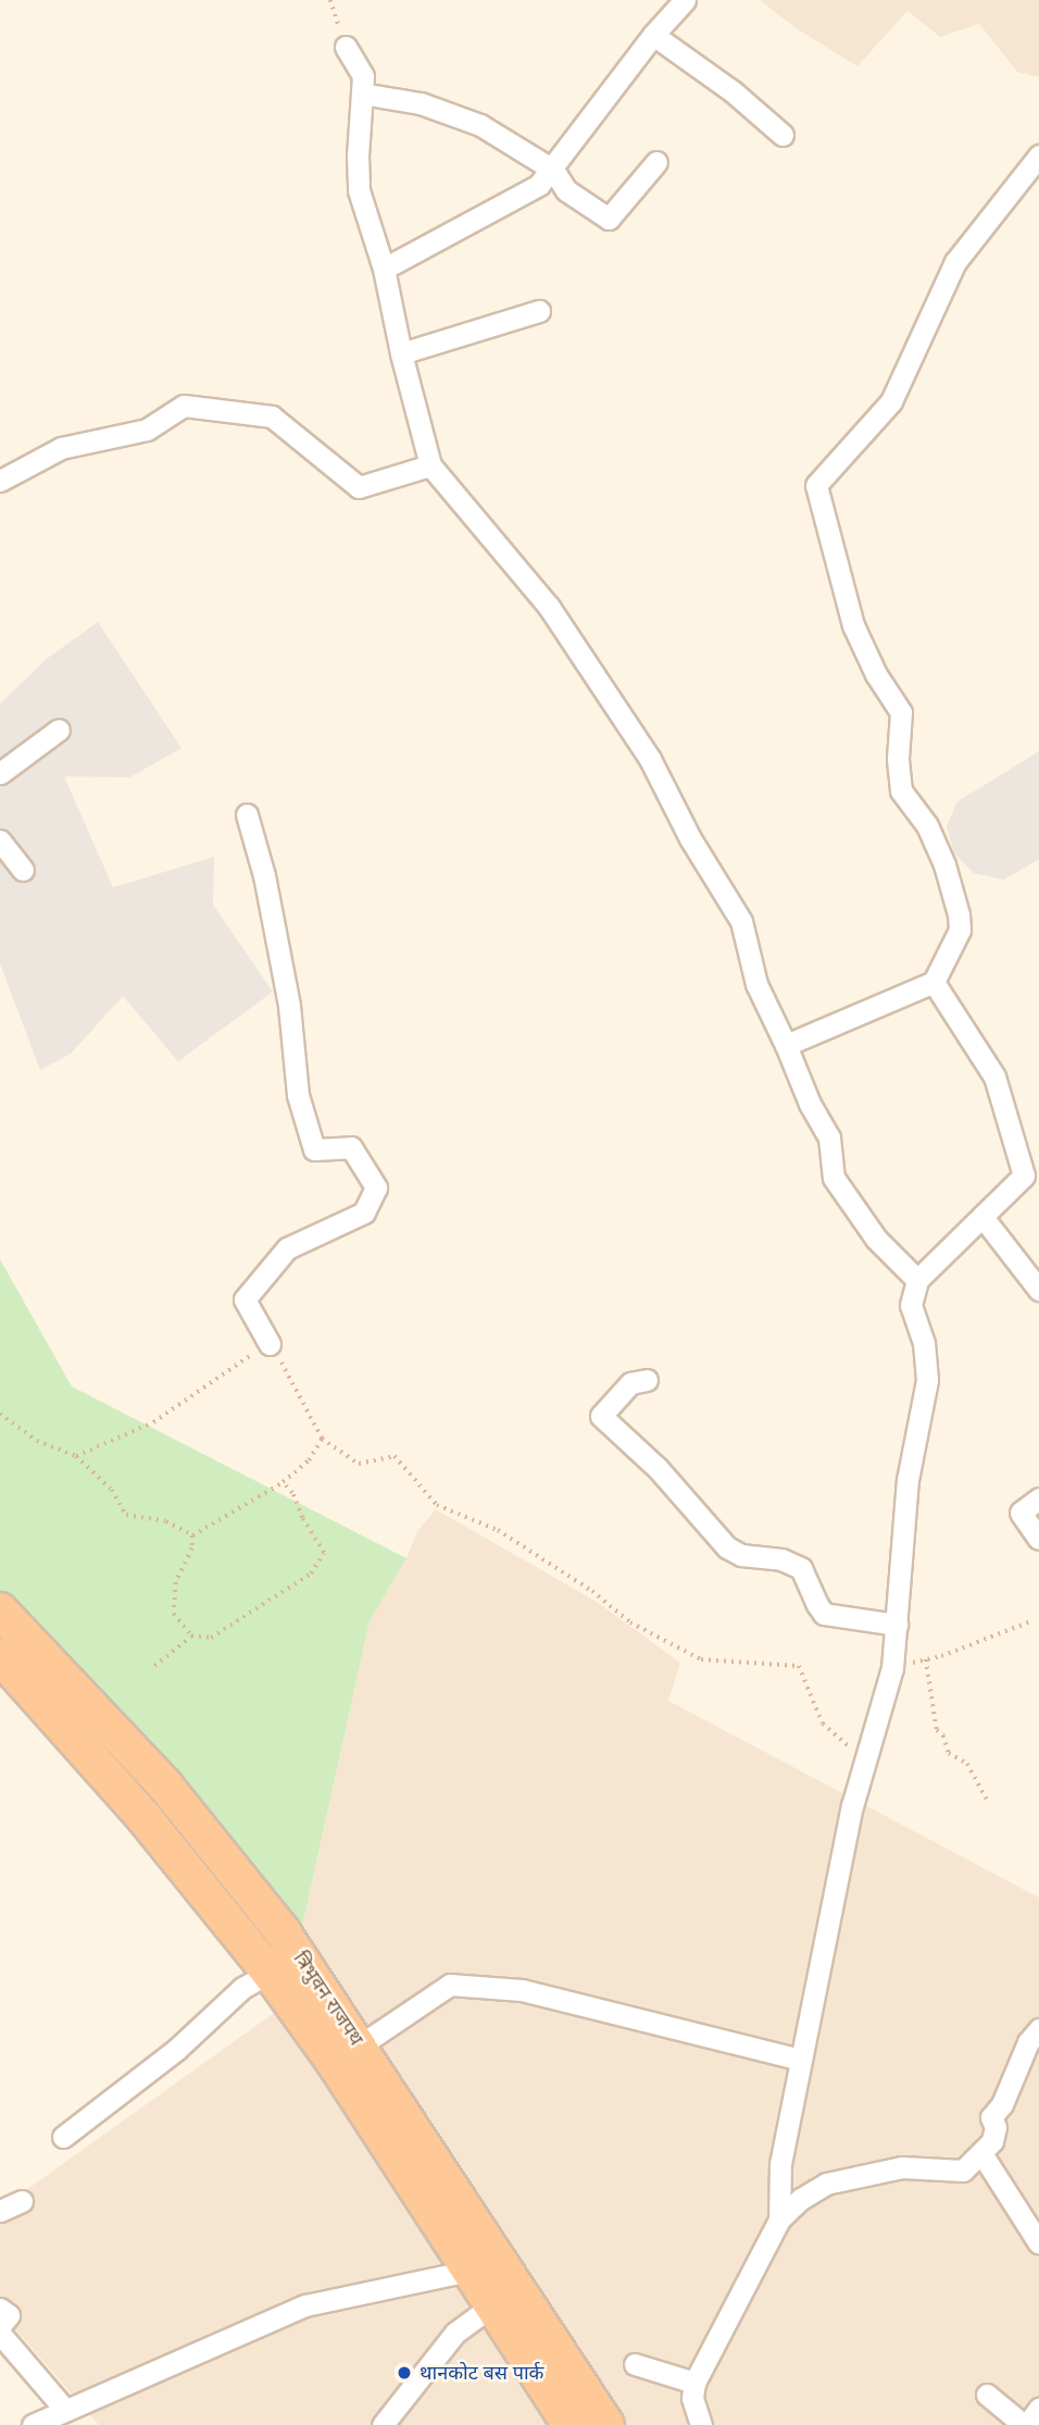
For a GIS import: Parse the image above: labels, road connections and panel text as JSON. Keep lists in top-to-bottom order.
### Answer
{
  "streets": {
    "highway": ["त्रिभुवन राजपथ"]
  },
  "places": ["थानकोट बस पार्क"]
}
